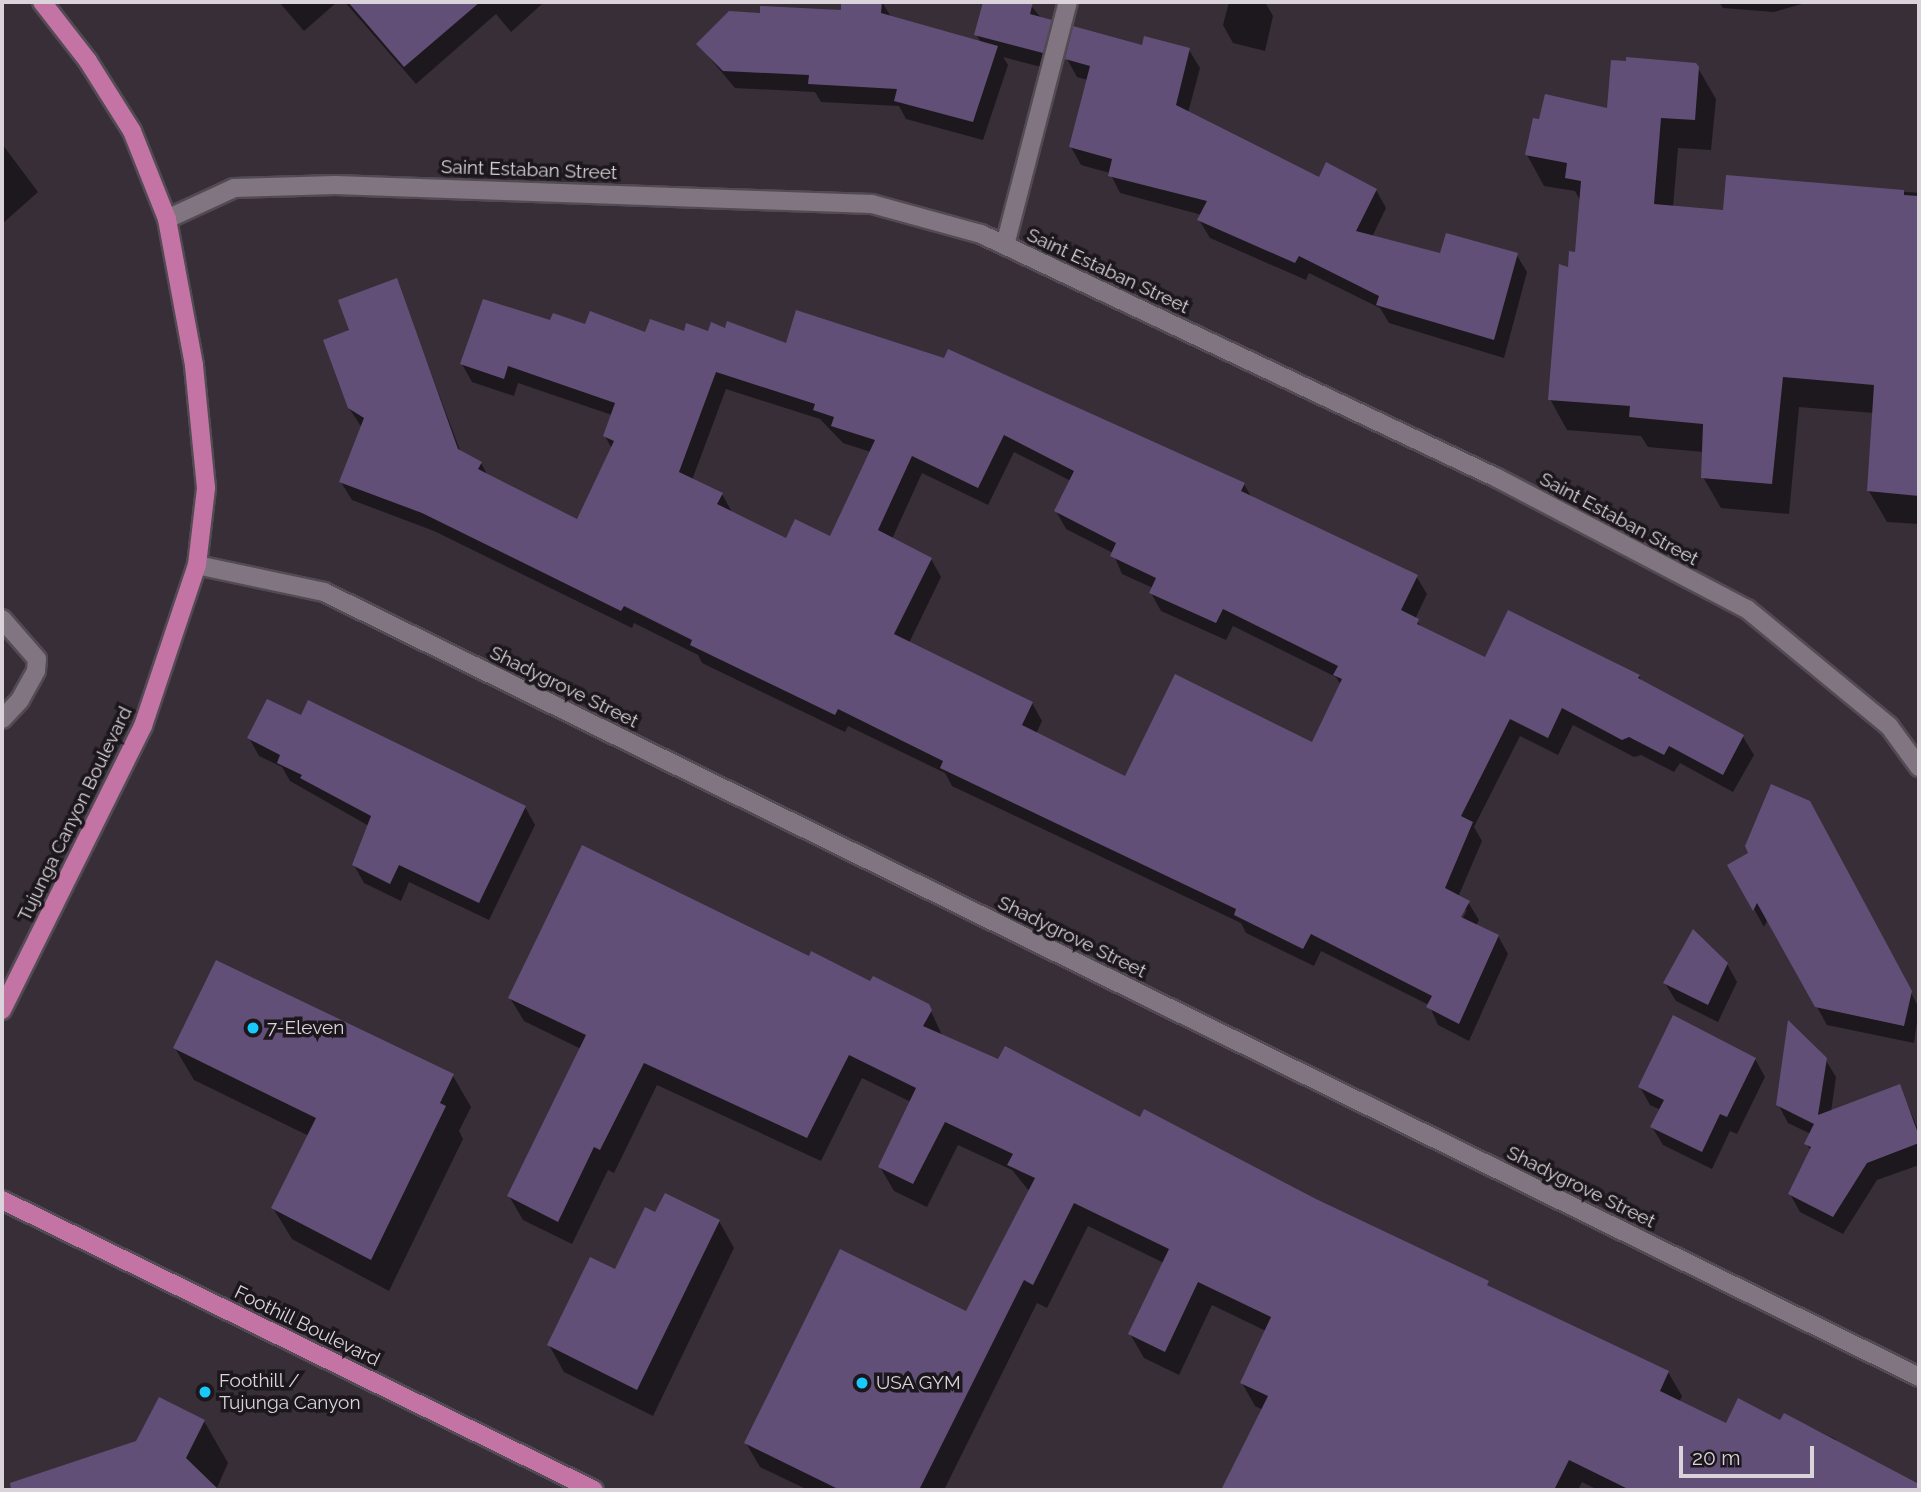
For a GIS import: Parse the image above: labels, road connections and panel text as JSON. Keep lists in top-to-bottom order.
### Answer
{
  "streets": {
    "main road": ["Tujunga Canyon Boulevard", "Foothill Boulevard"],
    "street": ["Saint Estaban Street", "Shadygrove Street"]
  },
  "crossings": [
    ["Saint Estaban Street", "Tujunga Canyon Boulevard"],
    ["Shadygrove Street", "Tujunga Canyon Boulevard"]
  ],
  "places": ["7-Eleven", "USA GYM", "Foothill / Tujunga Canyon"],
  "scale_bar": "20 m"
}
